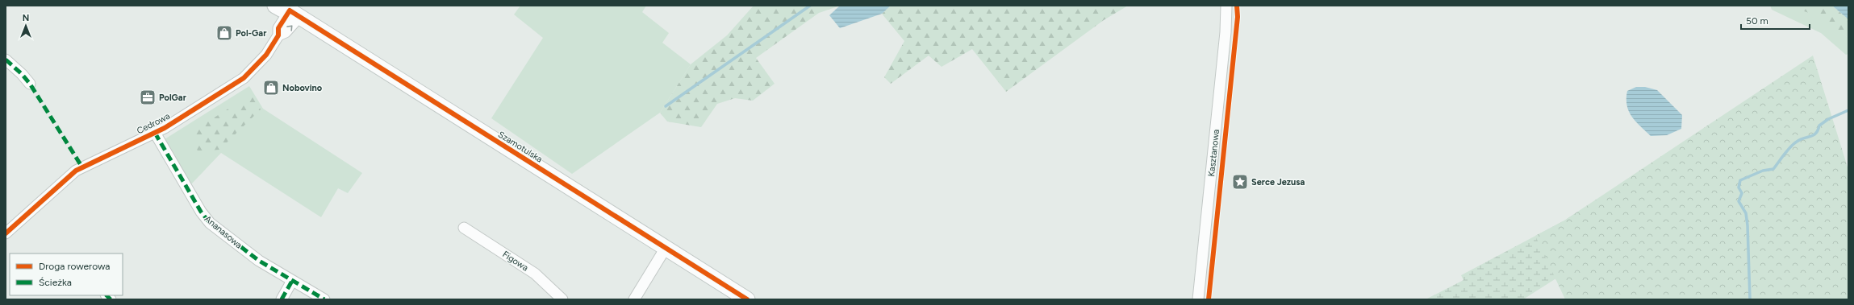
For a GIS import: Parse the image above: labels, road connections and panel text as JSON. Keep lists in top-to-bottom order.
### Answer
{
  "streets": {
    "street": [
      "Cedrowa",
      "Szamotulska",
      "Kasztanowa",
      "Ananasowa",
      "Figowa"
    ]
  },
  "crossings": [
    ["Cedrowa", "Szamotulska"],
    ["Cedrowa", "Ananasowa"]
  ],
  "places": {
    "shop": ["Pol-Gar", "Nobovino"],
    "office": ["PolGar"],
    "place": ["Serce Jezusa"]
  },
  "legend": ["Droga rowerowa", "Ścieżka"],
  "scale_bar": "50 m",
  "north": "top"
}
